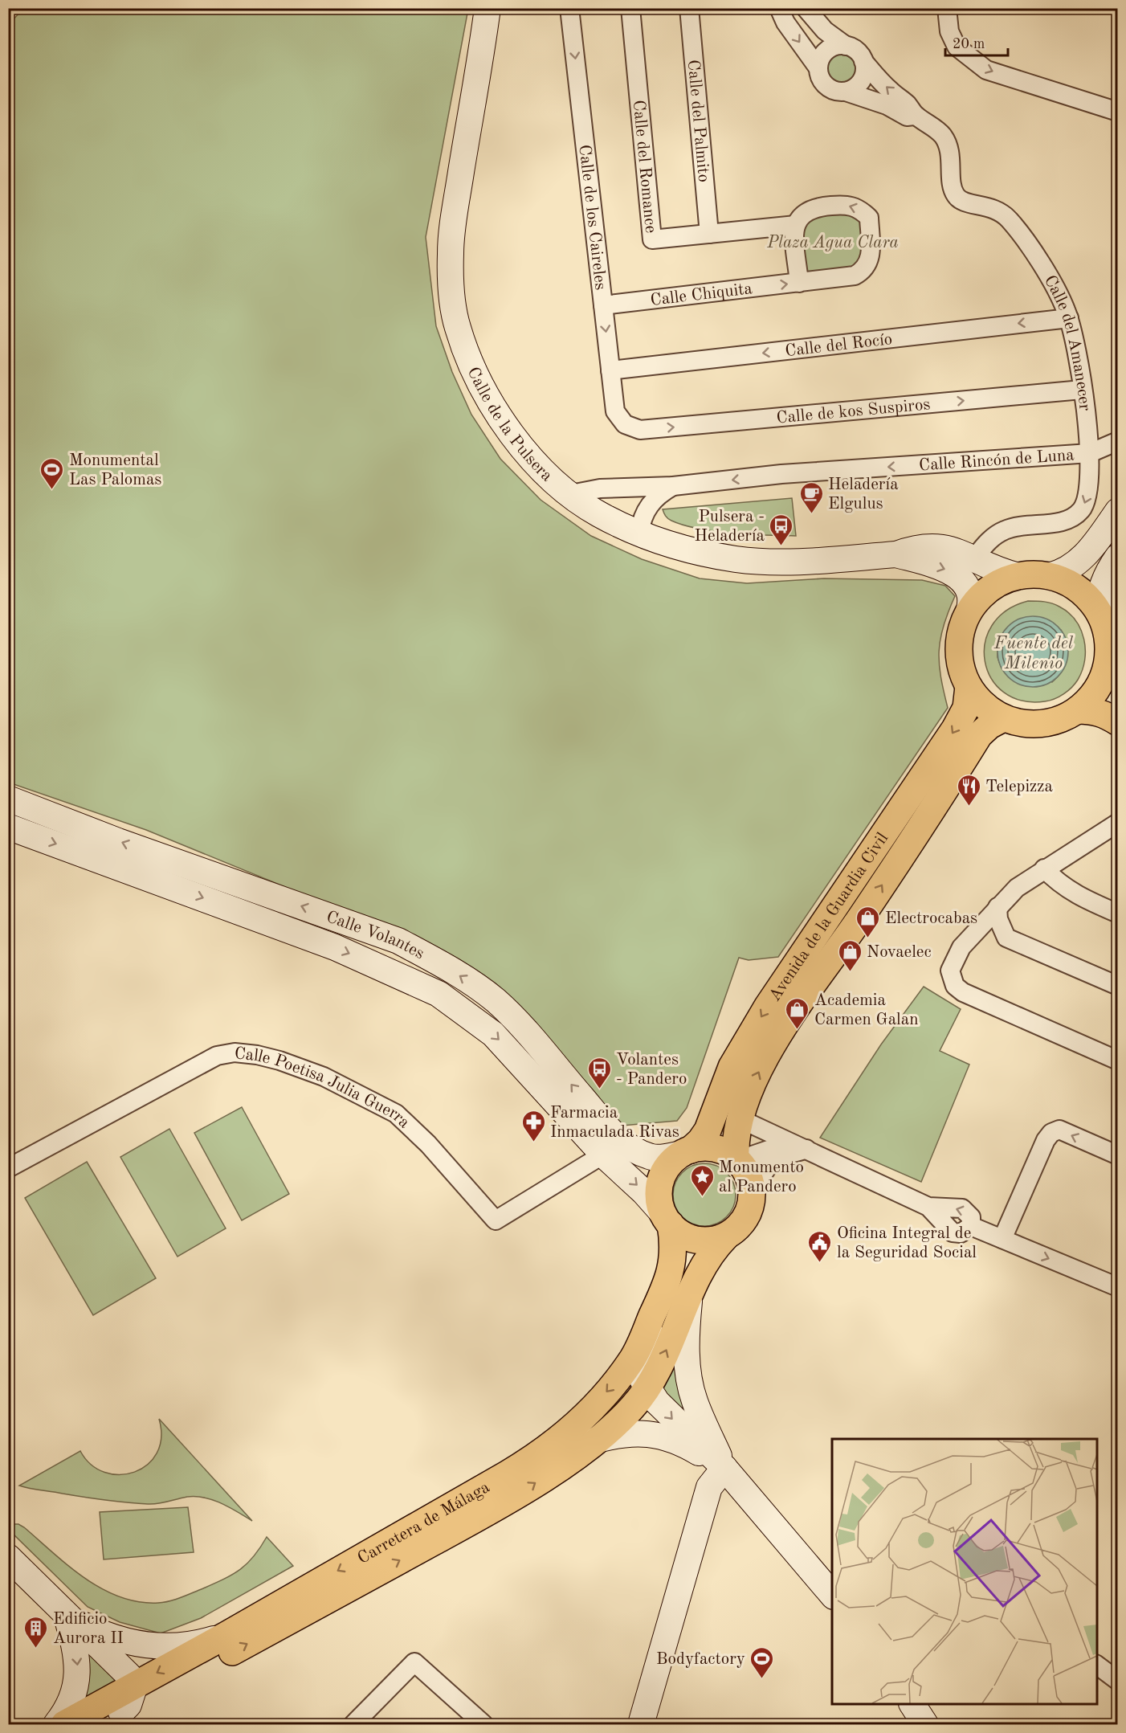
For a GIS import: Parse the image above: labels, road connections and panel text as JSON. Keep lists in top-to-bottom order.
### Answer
{
  "streets": {
    "main road": ["Avenida de la Guardia Civil", "Carretera de Málaga"],
    "street": [
      "Calle del Palmito",
      "Calle del Romance",
      "Calle de los Caireles",
      "Calle Chiquita",
      "Calle del Rocío",
      "Calle del Amanecer",
      "Calle de kos Suspiros",
      "Calle de la Pulsera",
      "Calle Rincón de Luna",
      "Calle Volantes",
      "Calle Poetisa Julia Guerra"
    ]
  },
  "crossings": [
    ["Calle del Palmito", "Calle del Romance"],
    ["Calle del Romance", "Calle Chiquita"],
    ["Calle de los Caireles", "Calle Chiquita"],
    ["Calle de los Caireles", "Calle del Rocío"],
    ["Calle de los Caireles", "Calle de kos Suspiros"],
    ["Calle del Rocío", "Calle del Amanecer"],
    ["Calle del Amanecer", "Calle de kos Suspiros"],
    ["Calle del Amanecer", "Calle de la Pulsera"],
    ["Calle del Amanecer", "Calle Rincón de Luna"],
    ["Calle de la Pulsera", "Calle Rincón de Luna"],
    ["Calle de la Pulsera", "Avenida de la Guardia Civil"],
    ["Avenida de la Guardia Civil", "Calle Volantes"],
    ["Avenida de la Guardia Civil", "Carretera de Málaga"],
    ["Calle Volantes", "Calle Poetisa Julia Guerra"],
    ["Calle Volantes", "Carretera de Málaga"]
  ],
  "one_way": [
    "Calle de los Caireles",
    "Calle del Rocío",
    "Calle de kos Suspiros",
    "Calle Rincón de Luna"
  ],
  "water": ["Fuente del Milenio"],
  "parks": ["Plaza Agua Clara"],
  "places": {
    "sports": ["Monumental Las Palomas", "Bodyfactory"],
    "cafe": ["Heladería Elgulus"],
    "bus stop": ["Pulsera - Heladería", "Volantes - Pandero"],
    "restaurant": ["Telepizza"],
    "shop": ["Electrocabas", "Novaelec", "Academia Carmen Galan"],
    "pharmacy": ["Farmacia Inmaculada Rivas"],
    "place": ["Monumento al Pandero"],
    "public building": ["Oficina Integral de la Seguridad Social"],
    "building": ["Edificio Aurora II"]
  },
  "scale_bar": "20 m"
}
